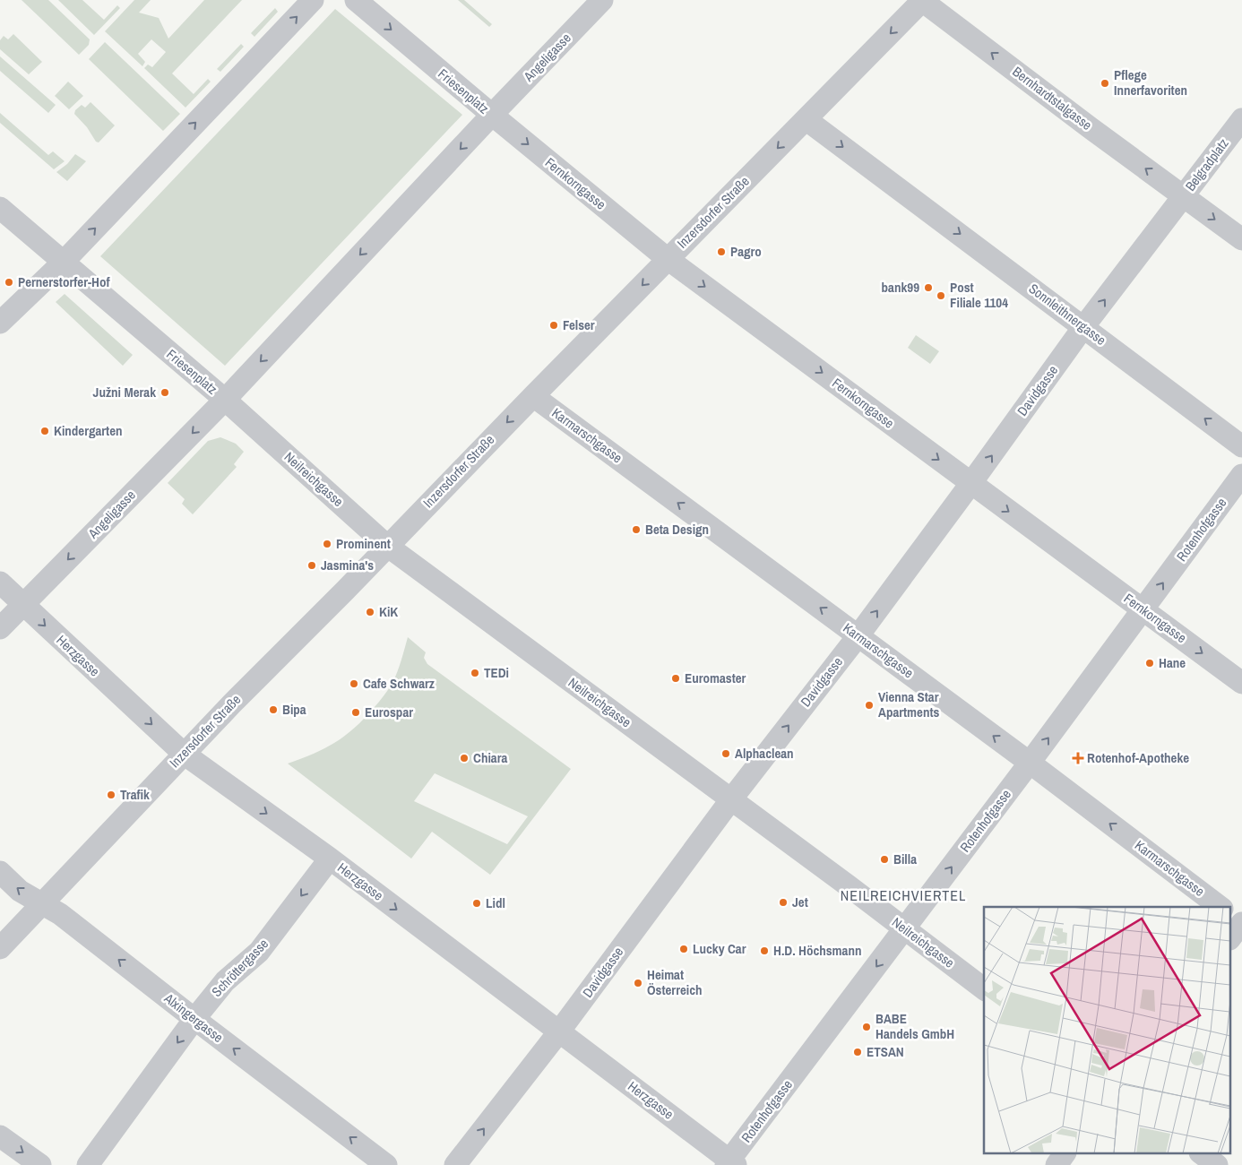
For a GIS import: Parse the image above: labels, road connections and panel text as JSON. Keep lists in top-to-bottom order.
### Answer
{
  "streets": {
    "street": [
      "Angeligasse",
      "Friesenplatz",
      "Bernhardtstalgasse",
      "Belgradplatz",
      "Fernkorngasse",
      "Inzersdorfer Straße",
      "Sonnleithnergasse",
      "Davidgasse",
      "Karmarschgasse",
      "Neilreichgasse",
      "Rotenhofgasse",
      "Herzgasse",
      "Schröttergasse",
      "Alxingergasse"
    ]
  },
  "crossings": [
    ["Angeligasse", "Friesenplatz"],
    ["Angeligasse", "Fernkorngasse"],
    ["Angeligasse", "Neilreichgasse"],
    ["Angeligasse", "Herzgasse"],
    ["Friesenplatz", "Fernkorngasse"],
    ["Friesenplatz", "Neilreichgasse"],
    ["Bernhardtstalgasse", "Belgradplatz"],
    ["Bernhardtstalgasse", "Inzersdorfer Straße"],
    ["Bernhardtstalgasse", "Davidgasse"],
    ["Belgradplatz", "Davidgasse"],
    ["Fernkorngasse", "Inzersdorfer Straße"],
    ["Fernkorngasse", "Davidgasse"],
    ["Fernkorngasse", "Rotenhofgasse"],
    ["Inzersdorfer Straße", "Sonnleithnergasse"],
    ["Inzersdorfer Straße", "Karmarschgasse"],
    ["Inzersdorfer Straße", "Neilreichgasse"],
    ["Inzersdorfer Straße", "Herzgasse"],
    ["Inzersdorfer Straße", "Alxingergasse"],
    ["Sonnleithnergasse", "Davidgasse"],
    ["Davidgasse", "Karmarschgasse"],
    ["Davidgasse", "Neilreichgasse"],
    ["Davidgasse", "Herzgasse"],
    ["Karmarschgasse", "Rotenhofgasse"],
    ["Neilreichgasse", "Rotenhofgasse"],
    ["Rotenhofgasse", "Herzgasse"],
    ["Herzgasse", "Schröttergasse"],
    ["Schröttergasse", "Alxingergasse"]
  ],
  "one_way": [
    "Angeligasse",
    "Bernhardtstalgasse",
    "Belgradplatz",
    "Fernkorngasse",
    "Inzersdorfer Straße",
    "Davidgasse",
    "Karmarschgasse",
    "Herzgasse",
    "Schröttergasse",
    "Alxingergasse"
  ],
  "districts": ["NEILREICHVIERTEL"],
  "places": {
    "other": [
      "Pflege Innerfavoriten",
      "Pagro",
      "Pernerstorfer-Hof",
      "bank99",
      "Post Filiale 1104",
      "Felser",
      "Južni Merak",
      "Kindergarten",
      "Beta Design",
      "Prominent",
      "Jasmina's",
      "KiK",
      "Hane",
      "TEDi",
      "Euromaster",
      "Cafe Schwarz",
      "Vienna Star Apartments",
      "Bipa",
      "Eurospar",
      "Alphaclean",
      "Chiara",
      "Trafik",
      "Billa",
      "Jet",
      "Lidl",
      "Lucky Car",
      "H.D. Höchsmann",
      "Heimat Österreich",
      "BABE Handels GmbH",
      "ETSAN"
    ],
    "health": ["Rotenhof-Apotheke"]
  }
}
